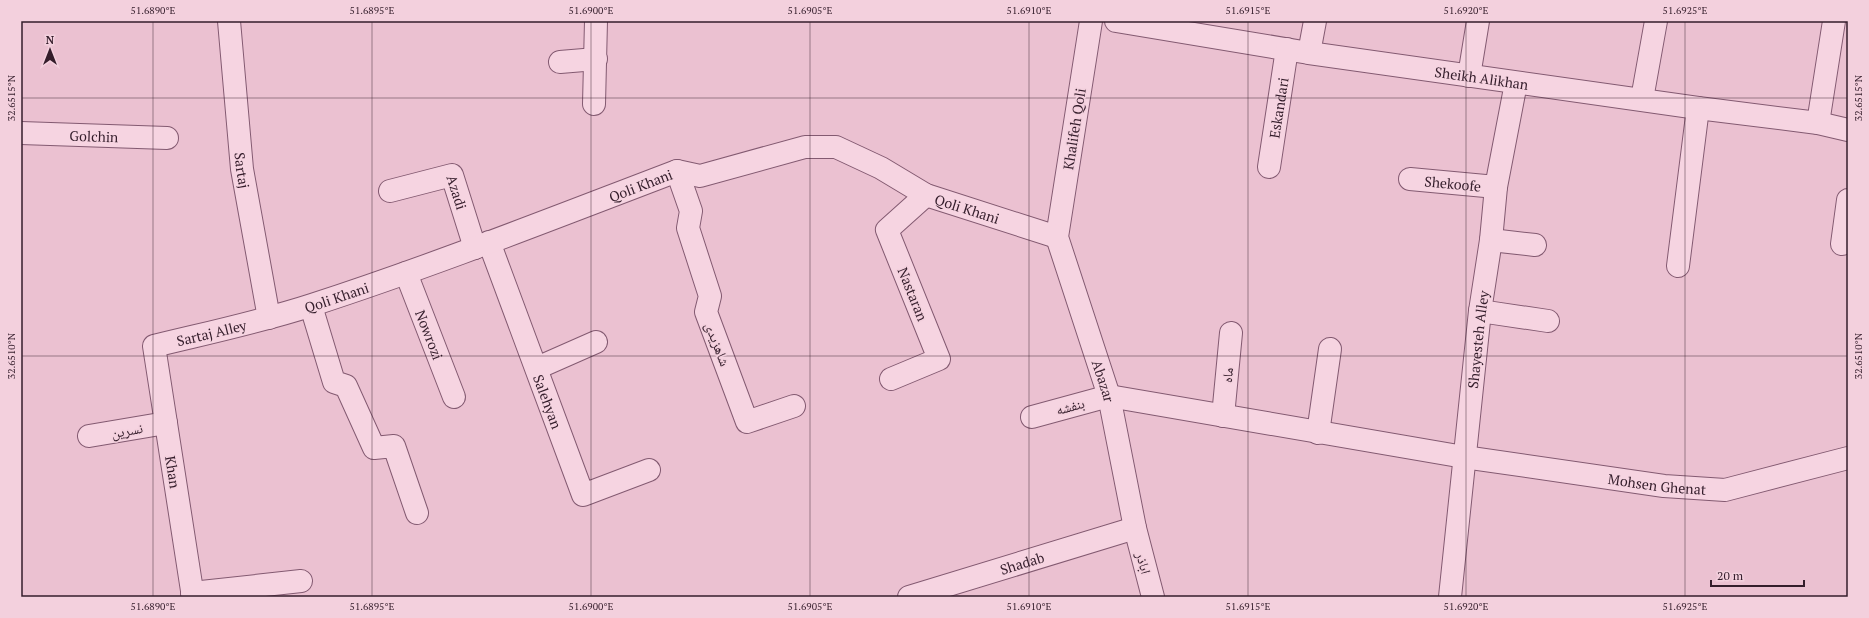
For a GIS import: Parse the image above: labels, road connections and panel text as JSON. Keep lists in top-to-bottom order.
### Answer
{
  "streets": {
    "street": [
      "Sheikh Alikhan",
      "Eskandari",
      "Khalifeh Qoli",
      "Golchin",
      "Sartaj",
      "Shekoofe",
      "Qoli Khani",
      "Azadi",
      "Nastaran",
      "Sartaj Alley",
      "Nowrozi",
      "Shayesteh Alley",
      "شاهزیدی",
      "ماه",
      "Abazar",
      "Salehyan",
      "بنفشه",
      "نسرین",
      "Khan",
      "Mohsen Ghenat",
      "Shadab",
      "اباذر"
    ]
  },
  "crossings": [
    ["Sheikh Alikhan", "Eskandari"],
    ["Sheikh Alikhan", "Shayesteh Alley"],
    ["Khalifeh Qoli", "Qoli Khani"],
    ["Khalifeh Qoli", "Abazar"],
    ["Sartaj", "Qoli Khani"],
    ["Sartaj", "Sartaj Alley"],
    ["Shekoofe", "Shayesteh Alley"],
    ["Qoli Khani", "Azadi"],
    ["Qoli Khani", "Nastaran"],
    ["Qoli Khani", "Sartaj Alley"],
    ["Qoli Khani", "Nowrozi"],
    ["Qoli Khani", "شاهزیدی"],
    ["Qoli Khani", "Abazar"],
    ["Qoli Khani", "Salehyan"],
    ["Azadi", "Salehyan"],
    ["Sartaj Alley", "Khan"],
    ["Shayesteh Alley", "Mohsen Ghenat"],
    ["ماه", "Mohsen Ghenat"],
    ["Abazar", "بنفشه"],
    ["Abazar", "Mohsen Ghenat"],
    ["Abazar", "Shadab"],
    ["Abazar", "اباذر"],
    ["بنفشه", "Mohsen Ghenat"],
    ["نسرین", "Khan"],
    ["Shadab", "اباذر"]
  ],
  "scale_bar": "20 m",
  "north": "top",
  "coordinates": [
    "51.6890°E",
    "51.6895°E",
    "51.6900°E",
    "51.6905°E",
    "51.6910°E",
    "51.6915°E",
    "51.6920°E",
    "51.6925°E",
    "32.6515°N",
    "32.6510°N"
  ]
}
